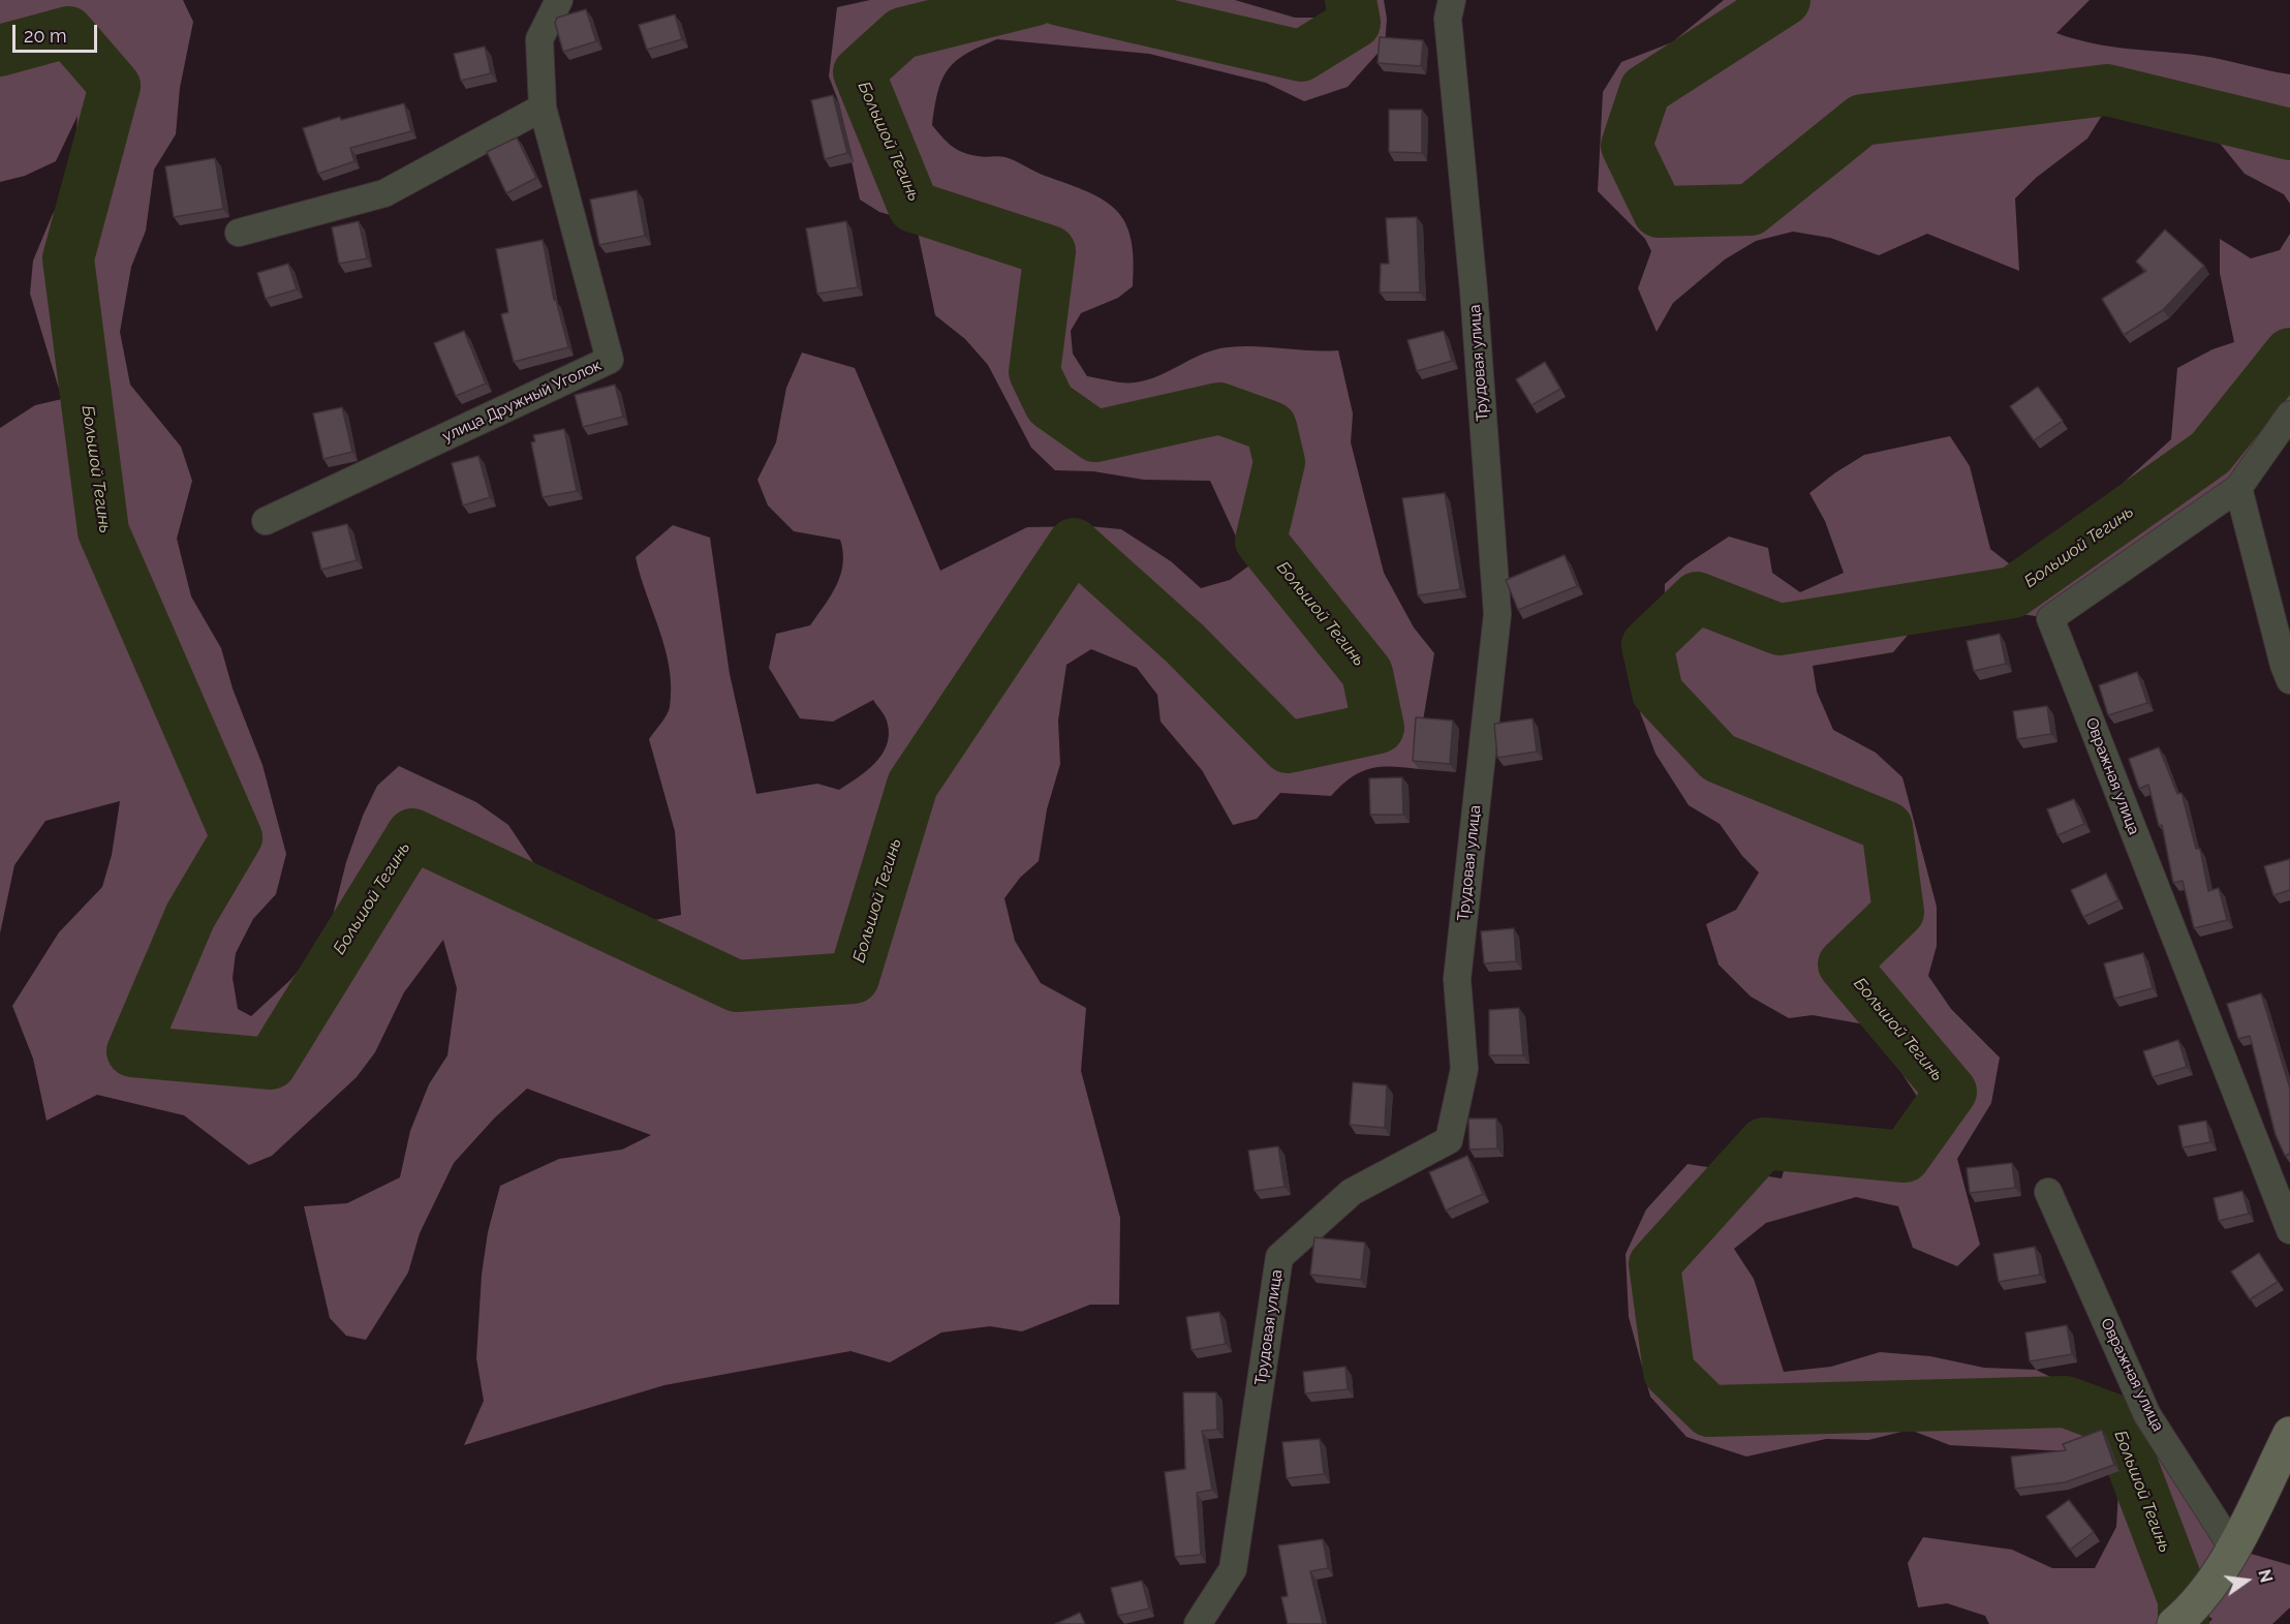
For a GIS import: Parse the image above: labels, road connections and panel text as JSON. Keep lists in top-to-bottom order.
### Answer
{
  "streets": {
    "street": ["Трудовая улица", "улица Дружный Уголок", "Овражная улица"]
  },
  "water": ["Большой Тегинь"],
  "scale_bar": "20 m",
  "north": "right"
}
